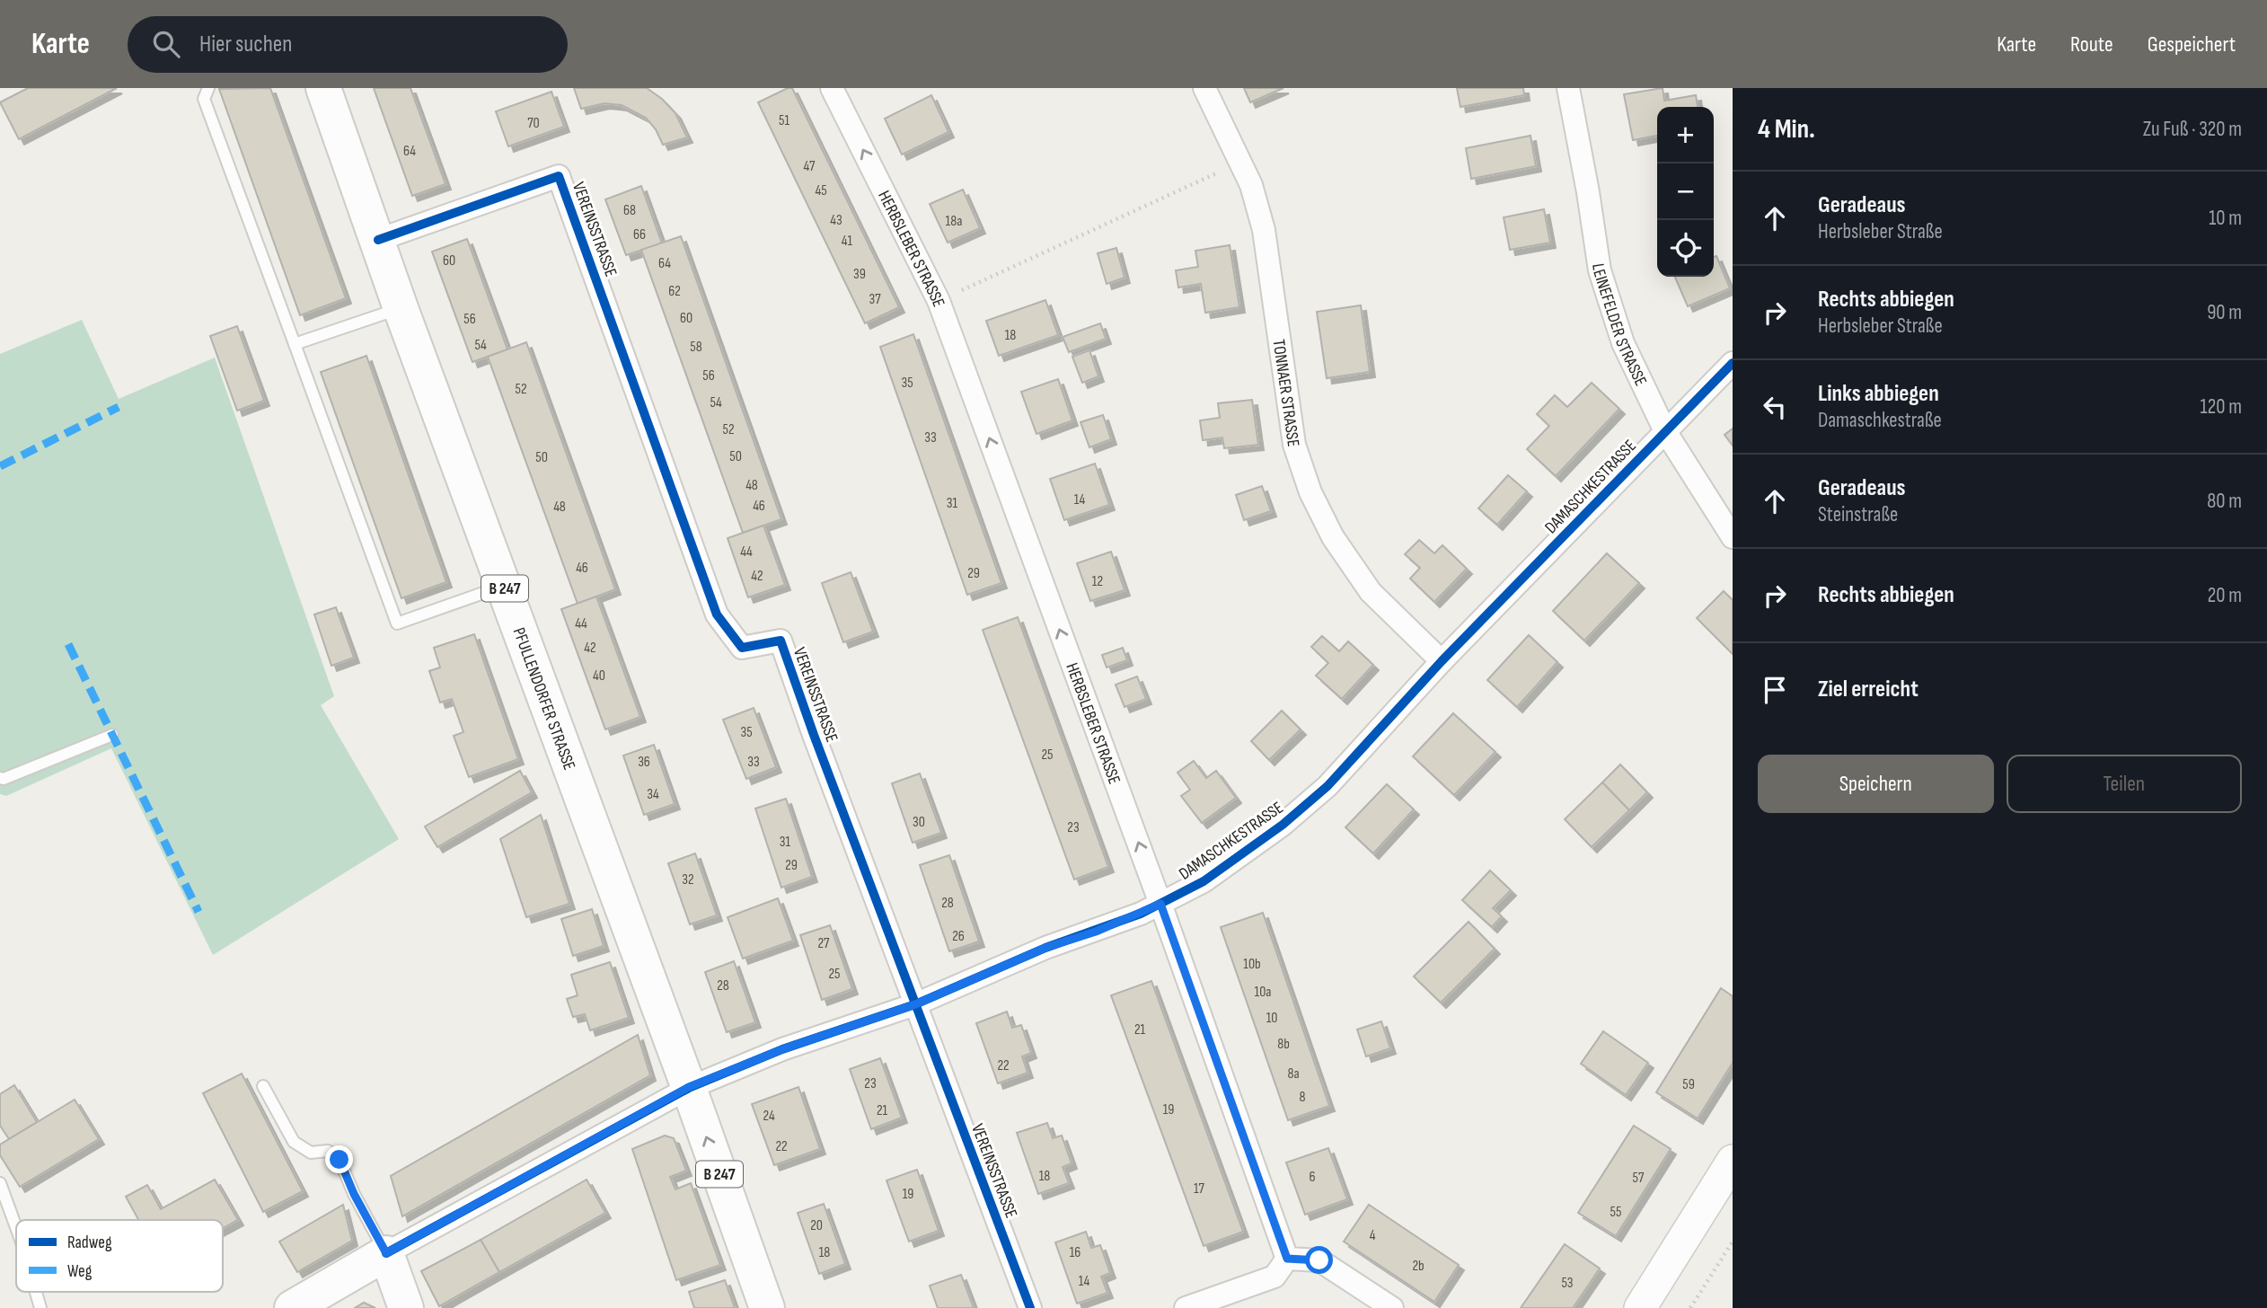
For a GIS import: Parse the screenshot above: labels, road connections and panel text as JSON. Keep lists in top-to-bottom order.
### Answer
{
  "streets": {
    "main road": ["B 247", "PFULLENDORFER STRASSE"],
    "street": [
      "VEREINSSTRASSE",
      "HERBSLEBER STRASSE",
      "LEINEFELDER STRASSE",
      "TONNAER STRASSE",
      "DAMASCHKESTRASSE"
    ]
  },
  "crossings": [
    ["VEREINSSTRASSE", "DAMASCHKESTRASSE"],
    ["VEREINSSTRASSE", "PFULLENDORFER STRASSE"],
    ["HERBSLEBER STRASSE", "DAMASCHKESTRASSE"],
    ["LEINEFELDER STRASSE", "DAMASCHKESTRASSE"],
    ["TONNAER STRASSE", "DAMASCHKESTRASSE"],
    ["DAMASCHKESTRASSE", "PFULLENDORFER STRASSE"]
  ],
  "one_way": ["HERBSLEBER STRASSE"],
  "house_numbers": [
    "51",
    "70",
    "64",
    "47",
    "45",
    "68",
    "43",
    "18a",
    "66",
    "41",
    "60",
    "64",
    "39",
    "62",
    "37",
    "60",
    "56",
    "18",
    "54",
    "58",
    "56",
    "35",
    "52",
    "54",
    "52",
    "33",
    "50",
    "50",
    "48",
    "14",
    "31",
    "46",
    "48",
    "44",
    "46",
    "29",
    "42",
    "12",
    "44",
    "42",
    "40",
    "35",
    "25",
    "36",
    "33",
    "34",
    "30",
    "23",
    "31",
    "29",
    "32",
    "28",
    "26",
    "27",
    "10b",
    "25",
    "28",
    "10a",
    "10",
    "21",
    "8b",
    "22",
    "8a",
    "23",
    "59",
    "8",
    "19",
    "21",
    "24",
    "22",
    "18",
    "6",
    "57",
    "17",
    "19",
    "55",
    "20",
    "4",
    "18",
    "16",
    "2b",
    "14",
    "53"
  ],
  "legend": ["Radweg", "Weg"],
  "page": {
    "header": "Karte",
    "search": "Hier suchen",
    "nav": ["Karte", "Route", "Gespeichert"],
    "heading": ["4 Min.", "Zu Fuß · 320 m"],
    "map_buttons": ["+", "−"],
    "list": [
      ["Geradeaus", "Herbsleber Straße", "10 m"],
      ["Rechts abbiegen", "Herbsleber Straße", "90 m"],
      ["Links abbiegen", "Damaschkestraße", "120 m"],
      ["Geradeaus", "Steinstraße", "80 m"],
      ["Rechts abbiegen", "20 m"],
      "Ziel erreicht"
    ],
    "buttons": ["Speichern", "Teilen"]
  }
}
